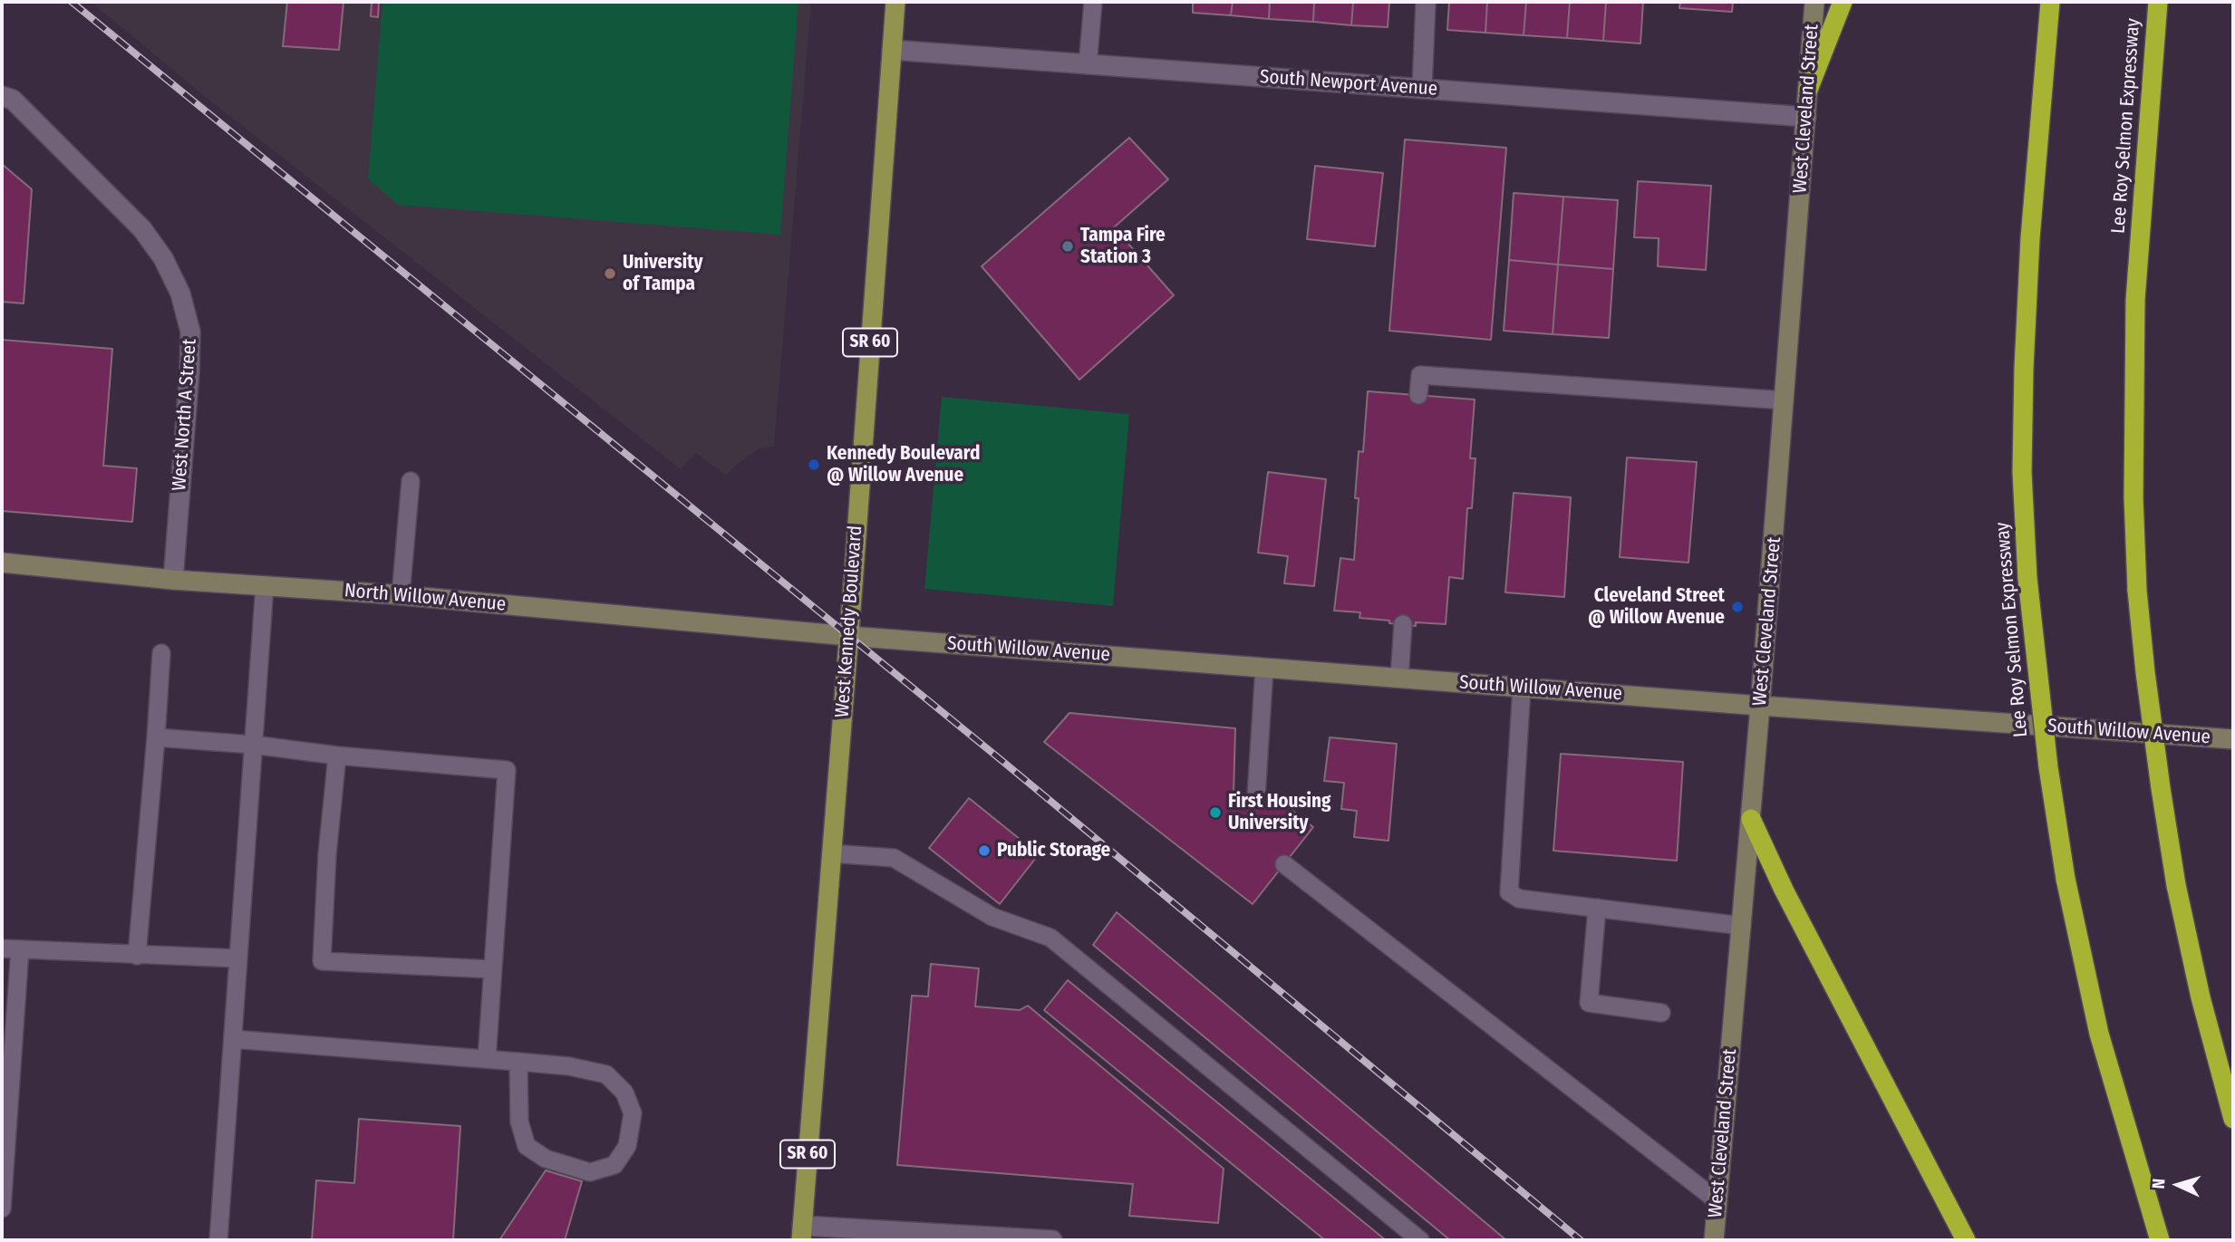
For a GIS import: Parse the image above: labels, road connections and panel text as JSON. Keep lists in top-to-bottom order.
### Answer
{
  "streets": {
    "highway": ["Lee Roy Selmon Expressway"],
    "main road": ["SR 60", "West Kennedy Boulevard"],
    "street": [
      "South Newport Avenue",
      "West Cleveland Street",
      "West North A Street",
      "North Willow Avenue",
      "South Willow Avenue"
    ]
  },
  "crossings": [
    ["South Newport Avenue", "West Cleveland Street"],
    ["South Newport Avenue", "West Kennedy Boulevard"],
    ["West Cleveland Street", "South Willow Avenue"],
    ["West North A Street", "North Willow Avenue"],
    ["North Willow Avenue", "West Kennedy Boulevard"],
    ["North Willow Avenue", "South Willow Avenue"],
    ["West Kennedy Boulevard", "South Willow Avenue"]
  ],
  "places": [
    "Tampa Fire Station 3",
    "University of Tampa",
    "Kennedy Boulevard @ Willow Avenue",
    "Cleveland Street @ Willow Avenue",
    "First Housing University",
    "Public Storage"
  ],
  "north": "left"
}
